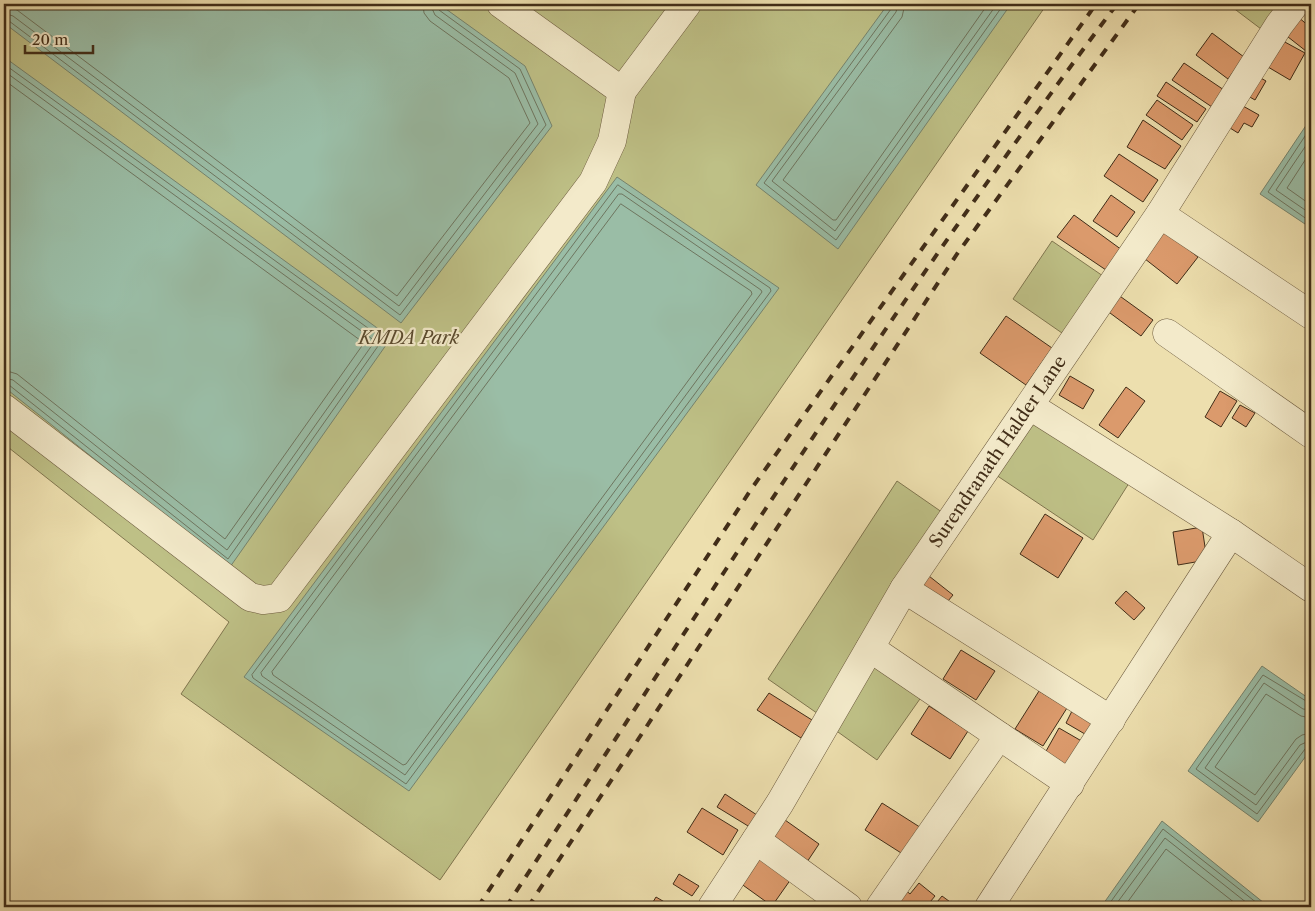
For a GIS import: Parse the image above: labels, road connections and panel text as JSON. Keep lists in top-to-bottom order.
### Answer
{
  "streets": {
    "street": ["Surendranath Halder Lane"]
  },
  "parks": ["KMDA Park"],
  "scale_bar": "20 m"
}
